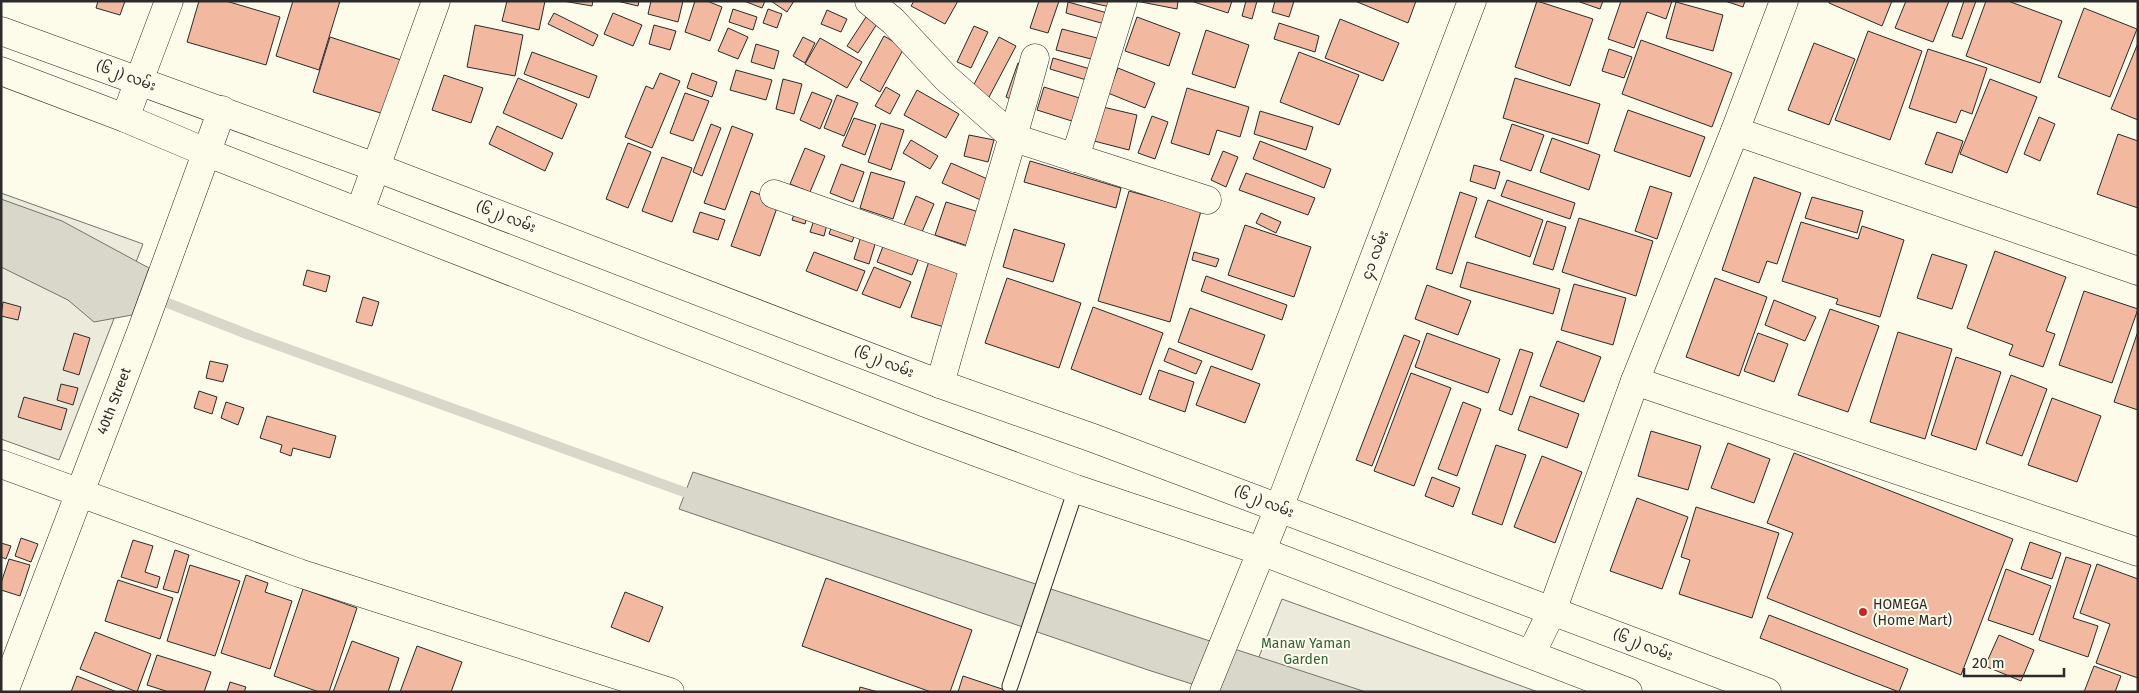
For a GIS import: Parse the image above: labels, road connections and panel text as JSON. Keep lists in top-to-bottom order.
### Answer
{
  "streets": {
    "street": ["(၆၂) လမ်း", "၄၁ လမ်း", "40th Street"]
  },
  "crossings": [
    ["(၆၂) လမ်း", "၄၁ လမ်း"],
    ["(၆၂) လမ်း", "40th Street"]
  ],
  "parks": ["Manaw Yaman Garden"],
  "places": ["HOMEGA (Home Mart)"],
  "scale_bar": "20 m"
}
